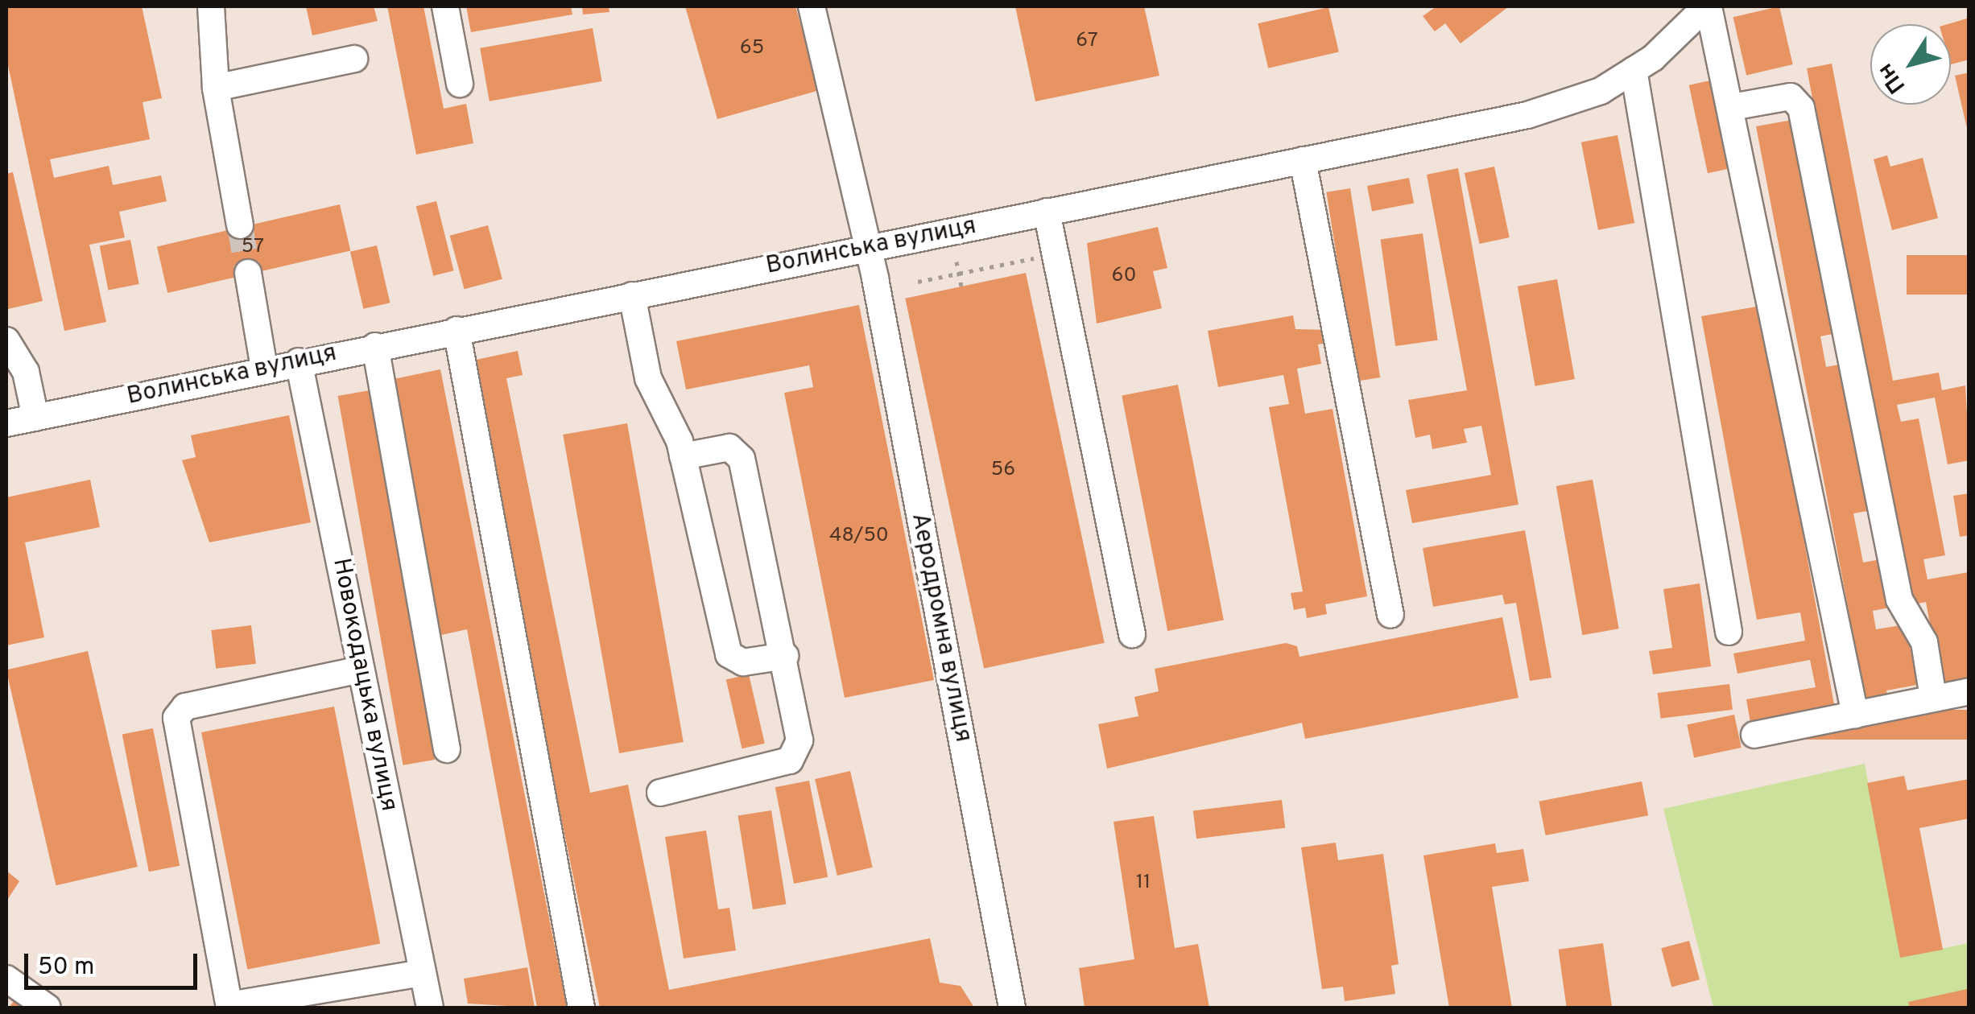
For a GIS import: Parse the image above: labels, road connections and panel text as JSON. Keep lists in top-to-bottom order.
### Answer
{
  "streets": {
    "street": ["Волинська вулиця", "Аеродромна вулиця", "Новокодацька вулиця"]
  },
  "crossings": [
    ["Волинська вулиця", "Аеродромна вулиця"],
    ["Волинська вулиця", "Новокодацька вулиця"]
  ],
  "house_numbers": [
    "67",
    "65",
    "57",
    "60",
    "56",
    "48/50",
    "11"
  ],
  "scale_bar": "50 m",
  "north": "bottom left"
}
